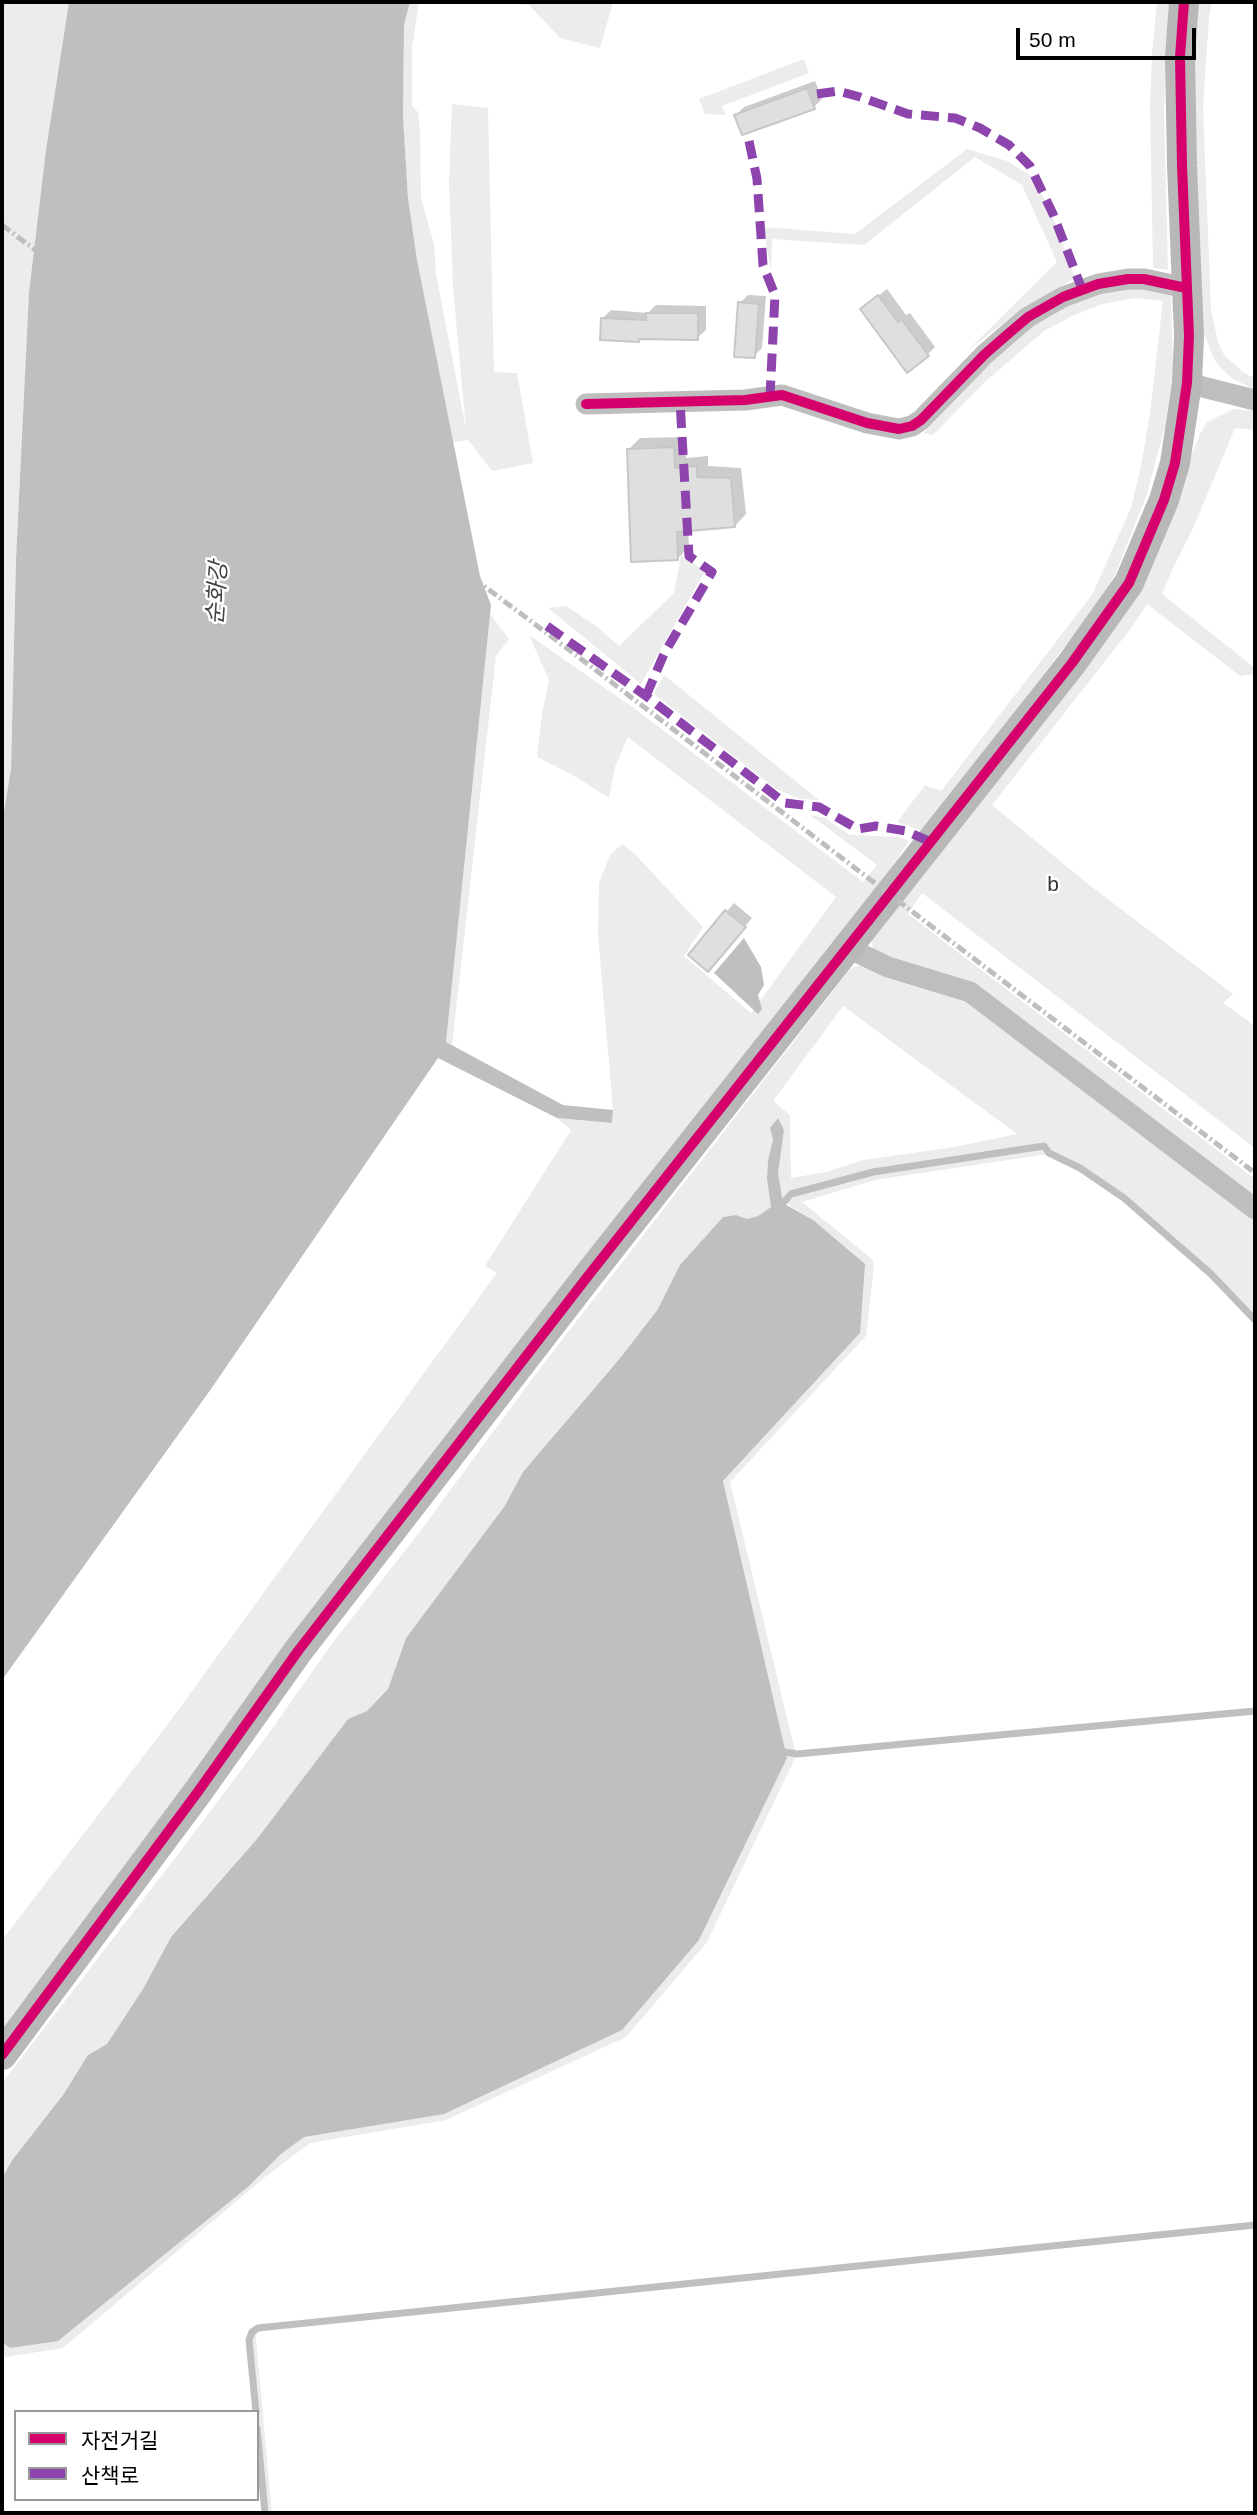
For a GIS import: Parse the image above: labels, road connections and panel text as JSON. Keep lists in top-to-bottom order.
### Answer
{
  "water": ["순화강"],
  "parks": ["b"],
  "legend": ["자전거길", "산책로"],
  "scale_bar": "50 m"
}
